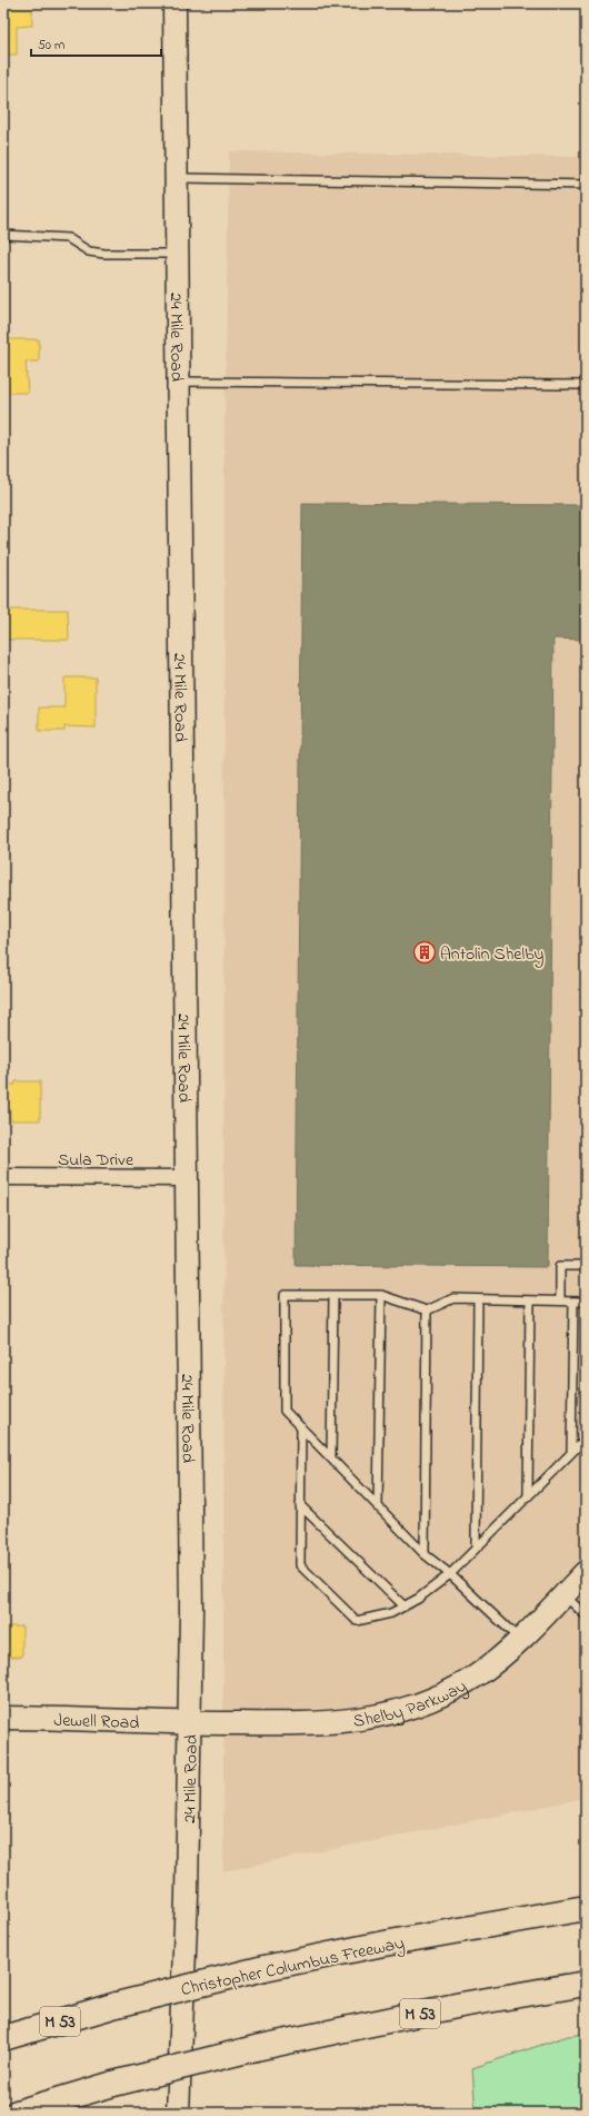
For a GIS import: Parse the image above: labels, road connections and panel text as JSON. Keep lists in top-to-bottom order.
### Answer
{
  "streets": {
    "highway": ["Christopher Columbus Freeway", "M 53"],
    "street": [
      "24 Mile Road",
      "Sula Drive",
      "Shelby Parkway",
      "Jewell Road"
    ]
  },
  "crossings": [
    ["24 Mile Road", "Sula Drive"],
    ["24 Mile Road", "Shelby Parkway"],
    ["24 Mile Road", "Jewell Road"],
    ["Shelby Parkway", "Jewell Road"]
  ],
  "places": {
    "building": ["Antolin Shelby"]
  },
  "scale_bar": "50 m"
}
